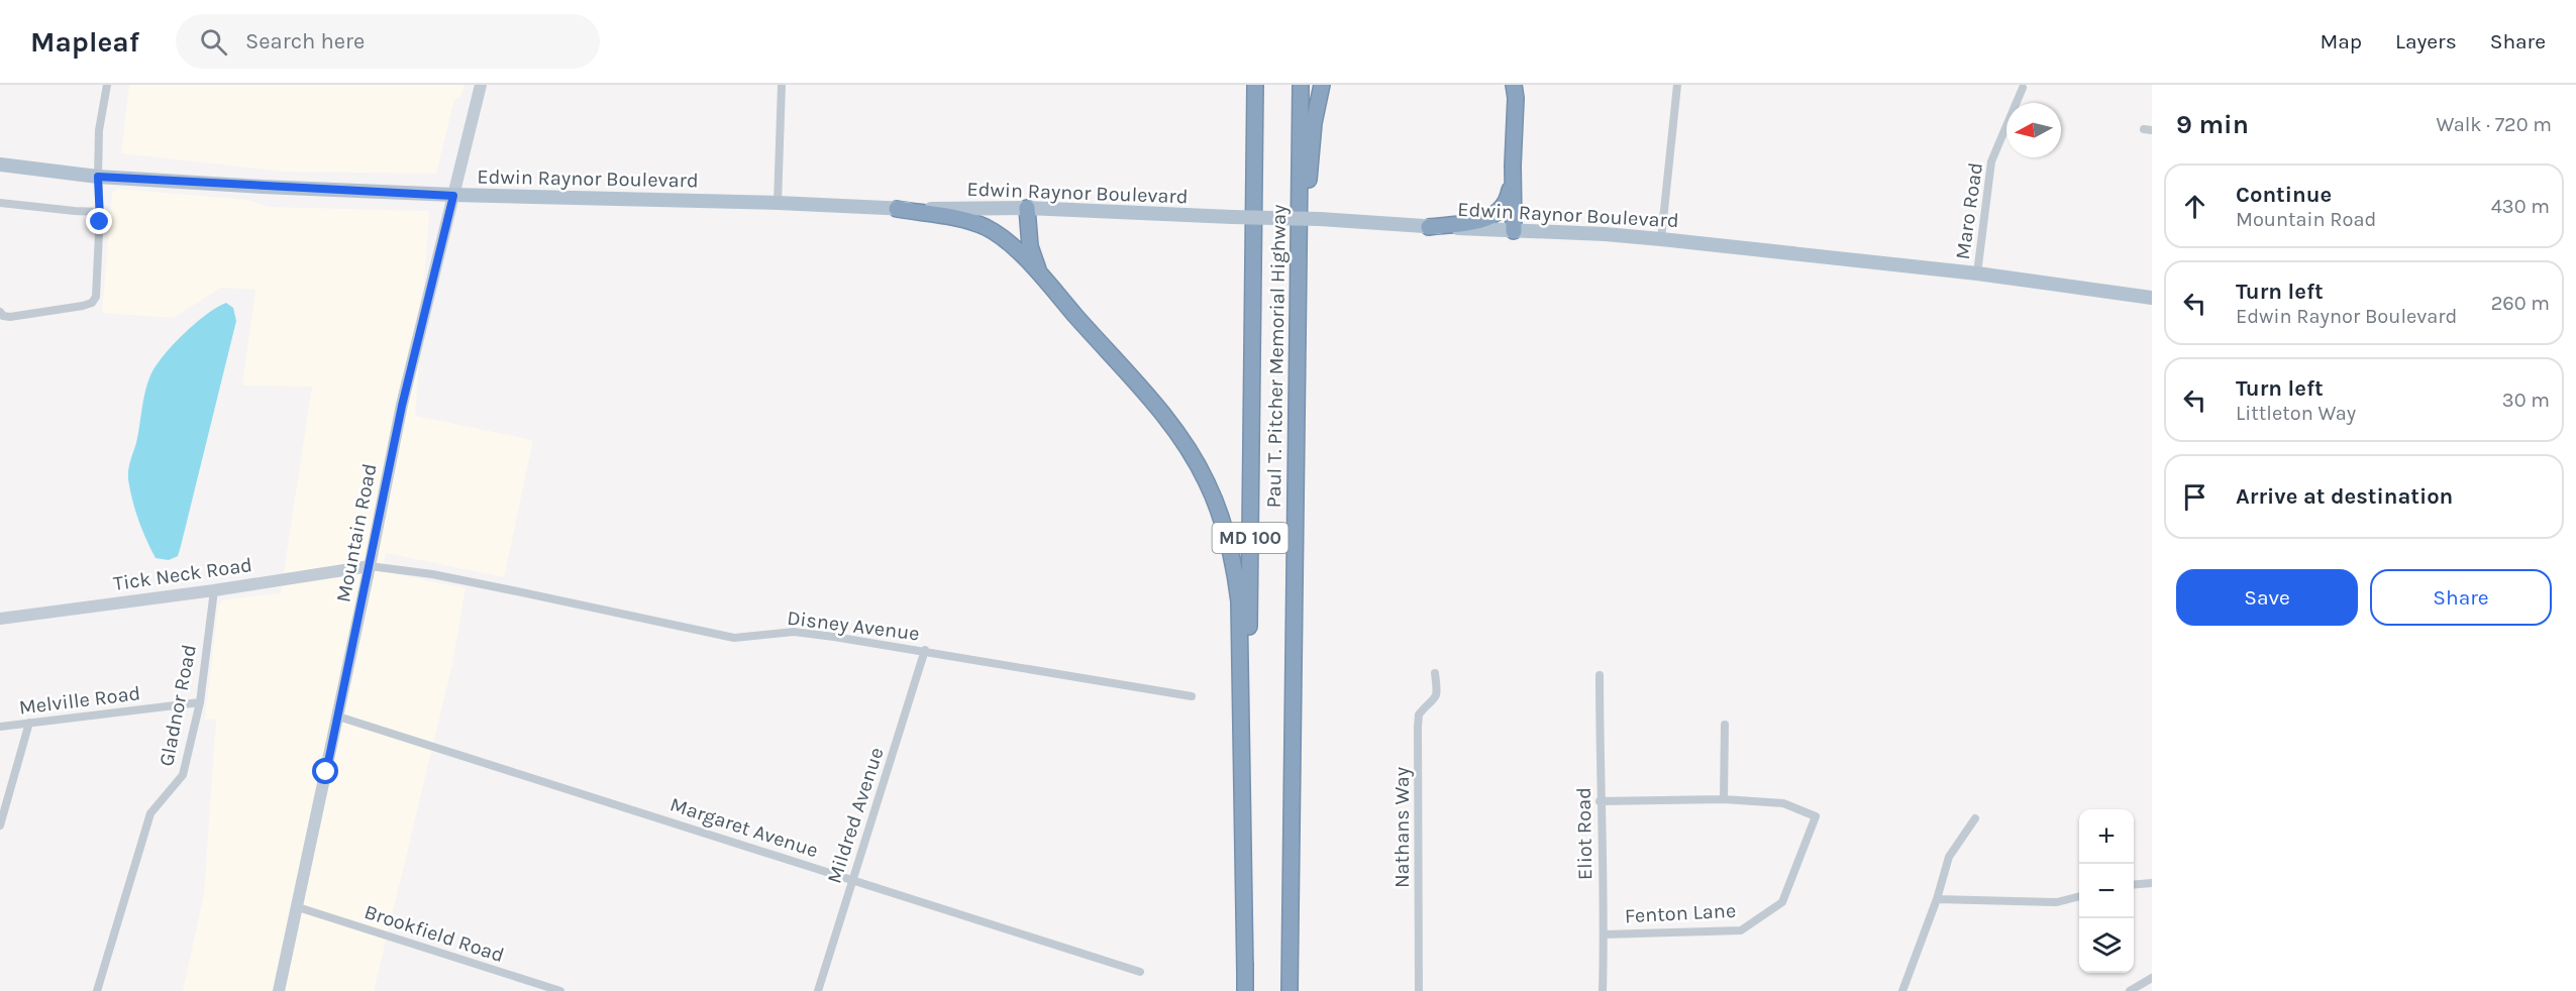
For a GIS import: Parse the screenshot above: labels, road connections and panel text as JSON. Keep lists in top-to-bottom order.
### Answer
{
  "streets": {
    "highway": ["Paul T. Pitcher Memorial Highway", "MD 100"],
    "main road": ["Edwin Raynor Boulevard", "Mountain Road", "Tick Neck Road"],
    "street": [
      "Maro Road",
      "Disney Avenue",
      "Melville Road",
      "Gladnor Road",
      "Mildred Avenue",
      "Margaret Avenue",
      "Nathans Way",
      "Eliot Road",
      "Fenton Lane",
      "Brookfield Road"
    ]
  },
  "crossings": [
    ["Edwin Raynor Boulevard", "Maro Road"],
    ["Edwin Raynor Boulevard", "Mountain Road"],
    ["Mountain Road", "Tick Neck Road"],
    ["Mountain Road", "Disney Avenue"],
    ["Mountain Road", "Margaret Avenue"],
    ["Mountain Road", "Brookfield Road"],
    ["Tick Neck Road", "Disney Avenue"],
    ["Tick Neck Road", "Gladnor Road"],
    ["Disney Avenue", "Mildred Avenue"],
    ["Melville Road", "Gladnor Road"],
    ["Mildred Avenue", "Margaret Avenue"],
    ["Eliot Road", "Fenton Lane"]
  ],
  "north": "left",
  "page": {
    "header": "Mapleaf",
    "search": "Search here",
    "nav": ["Map", "Layers", "Share"],
    "heading": ["9 min", "Walk · 720 m"],
    "list": [
      ["Continue", "Mountain Road", "430 m"],
      ["Turn left", "Edwin Raynor Boulevard", "260 m"],
      ["Turn left", "Littleton Way", "30 m"],
      "Arrive at destination"
    ],
    "buttons": ["Save", "Share"],
    "map_buttons": ["+", "−"]
  }
}
